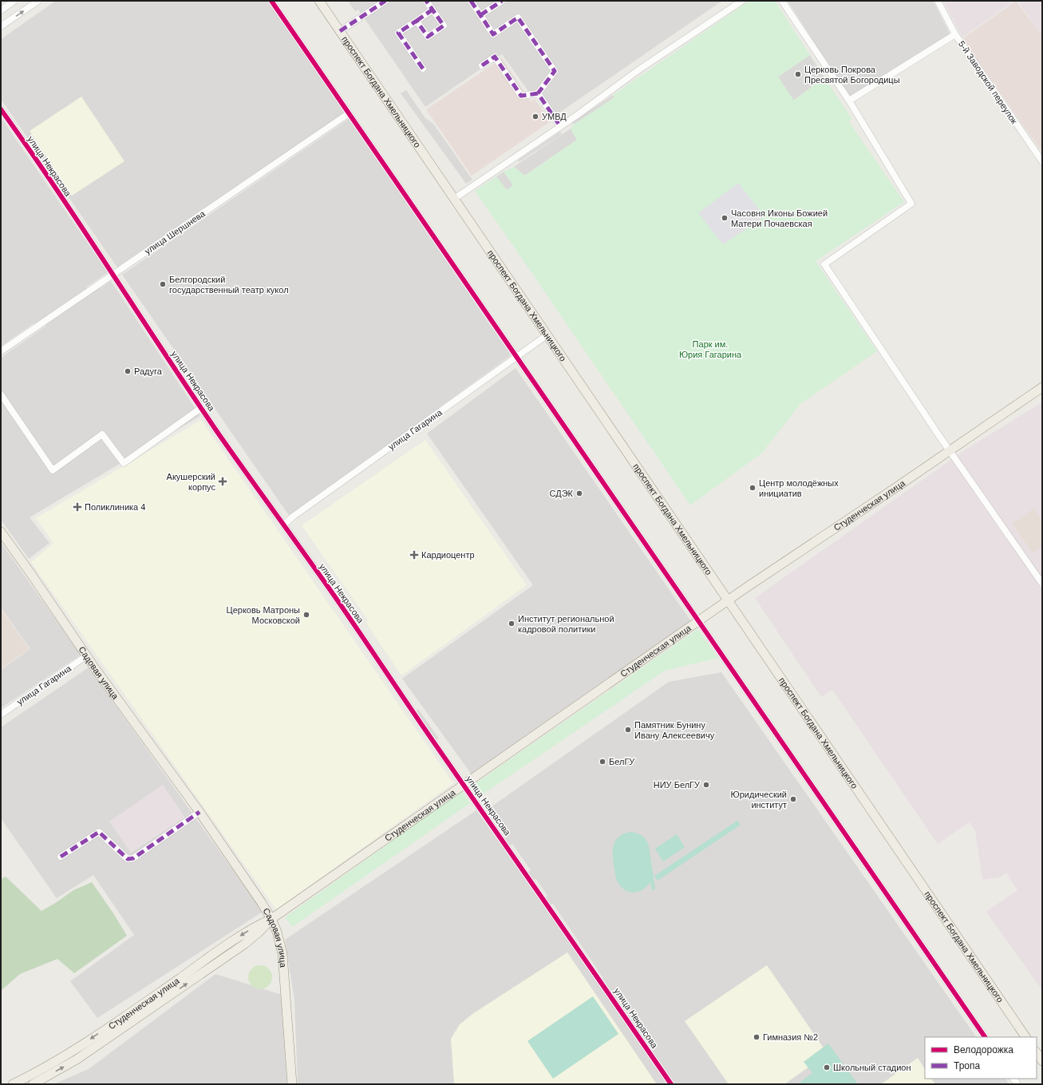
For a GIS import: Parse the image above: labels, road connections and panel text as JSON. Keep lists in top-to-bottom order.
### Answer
{
  "streets": {
    "main road": ["проспект Богдана Хмельницкого", "Студенческая улица", "Садовая улица"],
    "street": [
      "5-й Заводской переулок",
      "улица Некрасова",
      "улица Шершнева",
      "улица Гагарина"
    ]
  },
  "crossings": [
    ["проспект Богдана Хмельницкого", "улица Гагарина"],
    ["проспект Богдана Хмельницкого", "Студенческая улица"],
    ["улица Некрасова", "улица Шершнева"],
    ["улица Некрасова", "улица Гагарина"],
    ["улица Некрасова", "Студенческая улица"],
    ["улица Гагарина", "Садовая улица"],
    ["Студенческая улица", "Садовая улица"]
  ],
  "parks": ["Парк им. Юрия Гагарина"],
  "places": {
    "other": [
      "Церковь Покрова Пресвятой Богородицы",
      "УМВД",
      "Часовня Иконы Божией Матери Почаевская",
      "Белгородский государственный театр кукол",
      "Радуга",
      "Центр молодёжных инициатив",
      "СДЭК",
      "Церковь Матроны Московской",
      "Институт региональной кадровой политики",
      "Памятник Бунину Ивану Алексеевичу",
      "БелГУ",
      "НИУ БелГУ",
      "Юридический институт",
      "Гимназия №2",
      "Школьный стадион"
    ],
    "health": ["Акушерский корпус", "Поликлиника 4", "Кардиоцентр"]
  },
  "legend": ["Велодорожка", "Тропа"]
}
